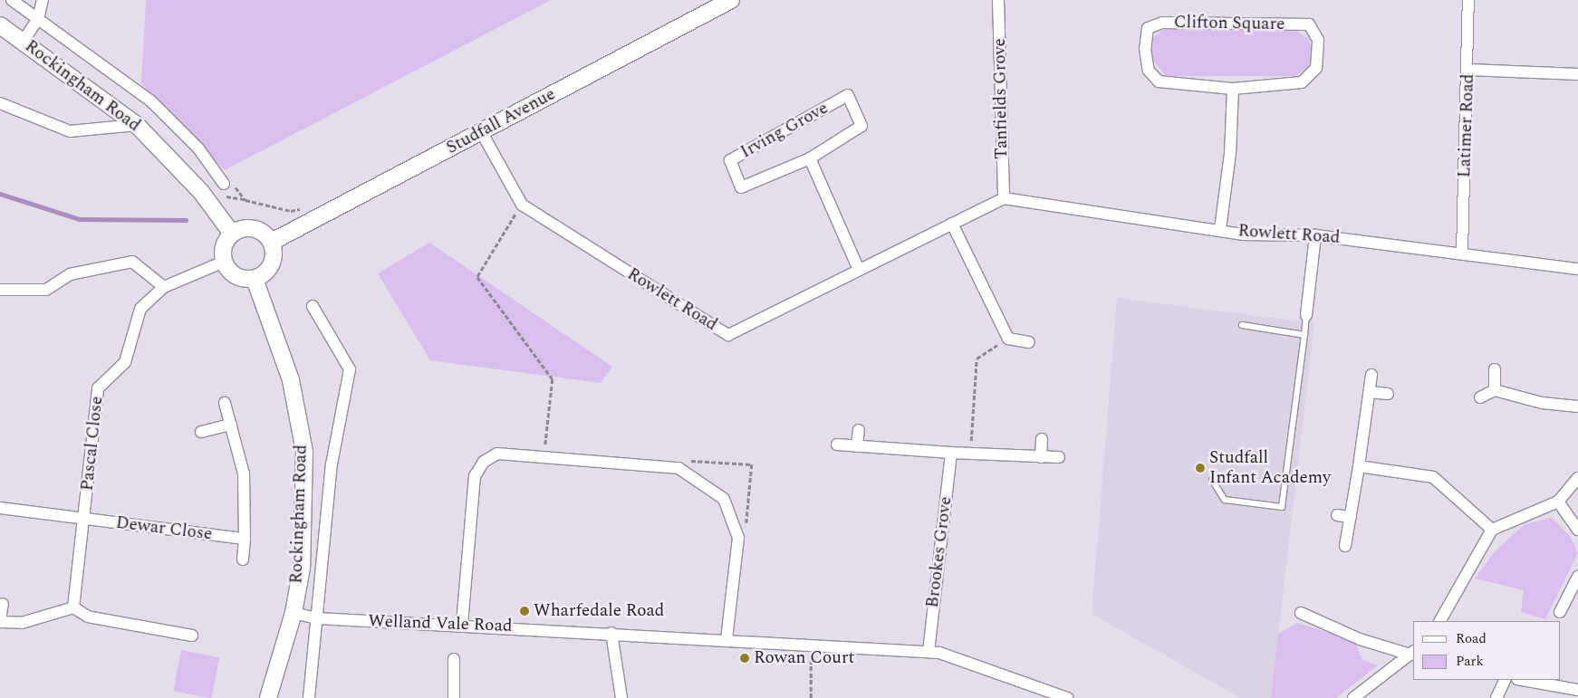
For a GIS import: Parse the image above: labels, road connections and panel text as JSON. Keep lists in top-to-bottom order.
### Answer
{
  "streets": {
    "street": [
      "Clifton Square",
      "Rockingham Road",
      "Tanfields Grove",
      "Studfall Avenue",
      "Latimer Road",
      "Irving Grove",
      "Rowlett Road",
      "Pascal Close",
      "Dewar Close",
      "Brookes Grove",
      "Welland Vale Road"
    ]
  },
  "crossings": [
    ["Rockingham Road", "Studfall Avenue"],
    ["Rockingham Road", "Pascal Close"],
    ["Rockingham Road", "Welland Vale Road"],
    ["Tanfields Grove", "Rowlett Road"],
    ["Studfall Avenue", "Rowlett Road"],
    ["Studfall Avenue", "Pascal Close"],
    ["Latimer Road", "Rowlett Road"],
    ["Pascal Close", "Dewar Close"],
    ["Brookes Grove", "Welland Vale Road"]
  ],
  "places": ["Studfall Infant Academy", "Wharfedale Road", "Rowan Court"],
  "legend": ["Road", "Park"]
}
